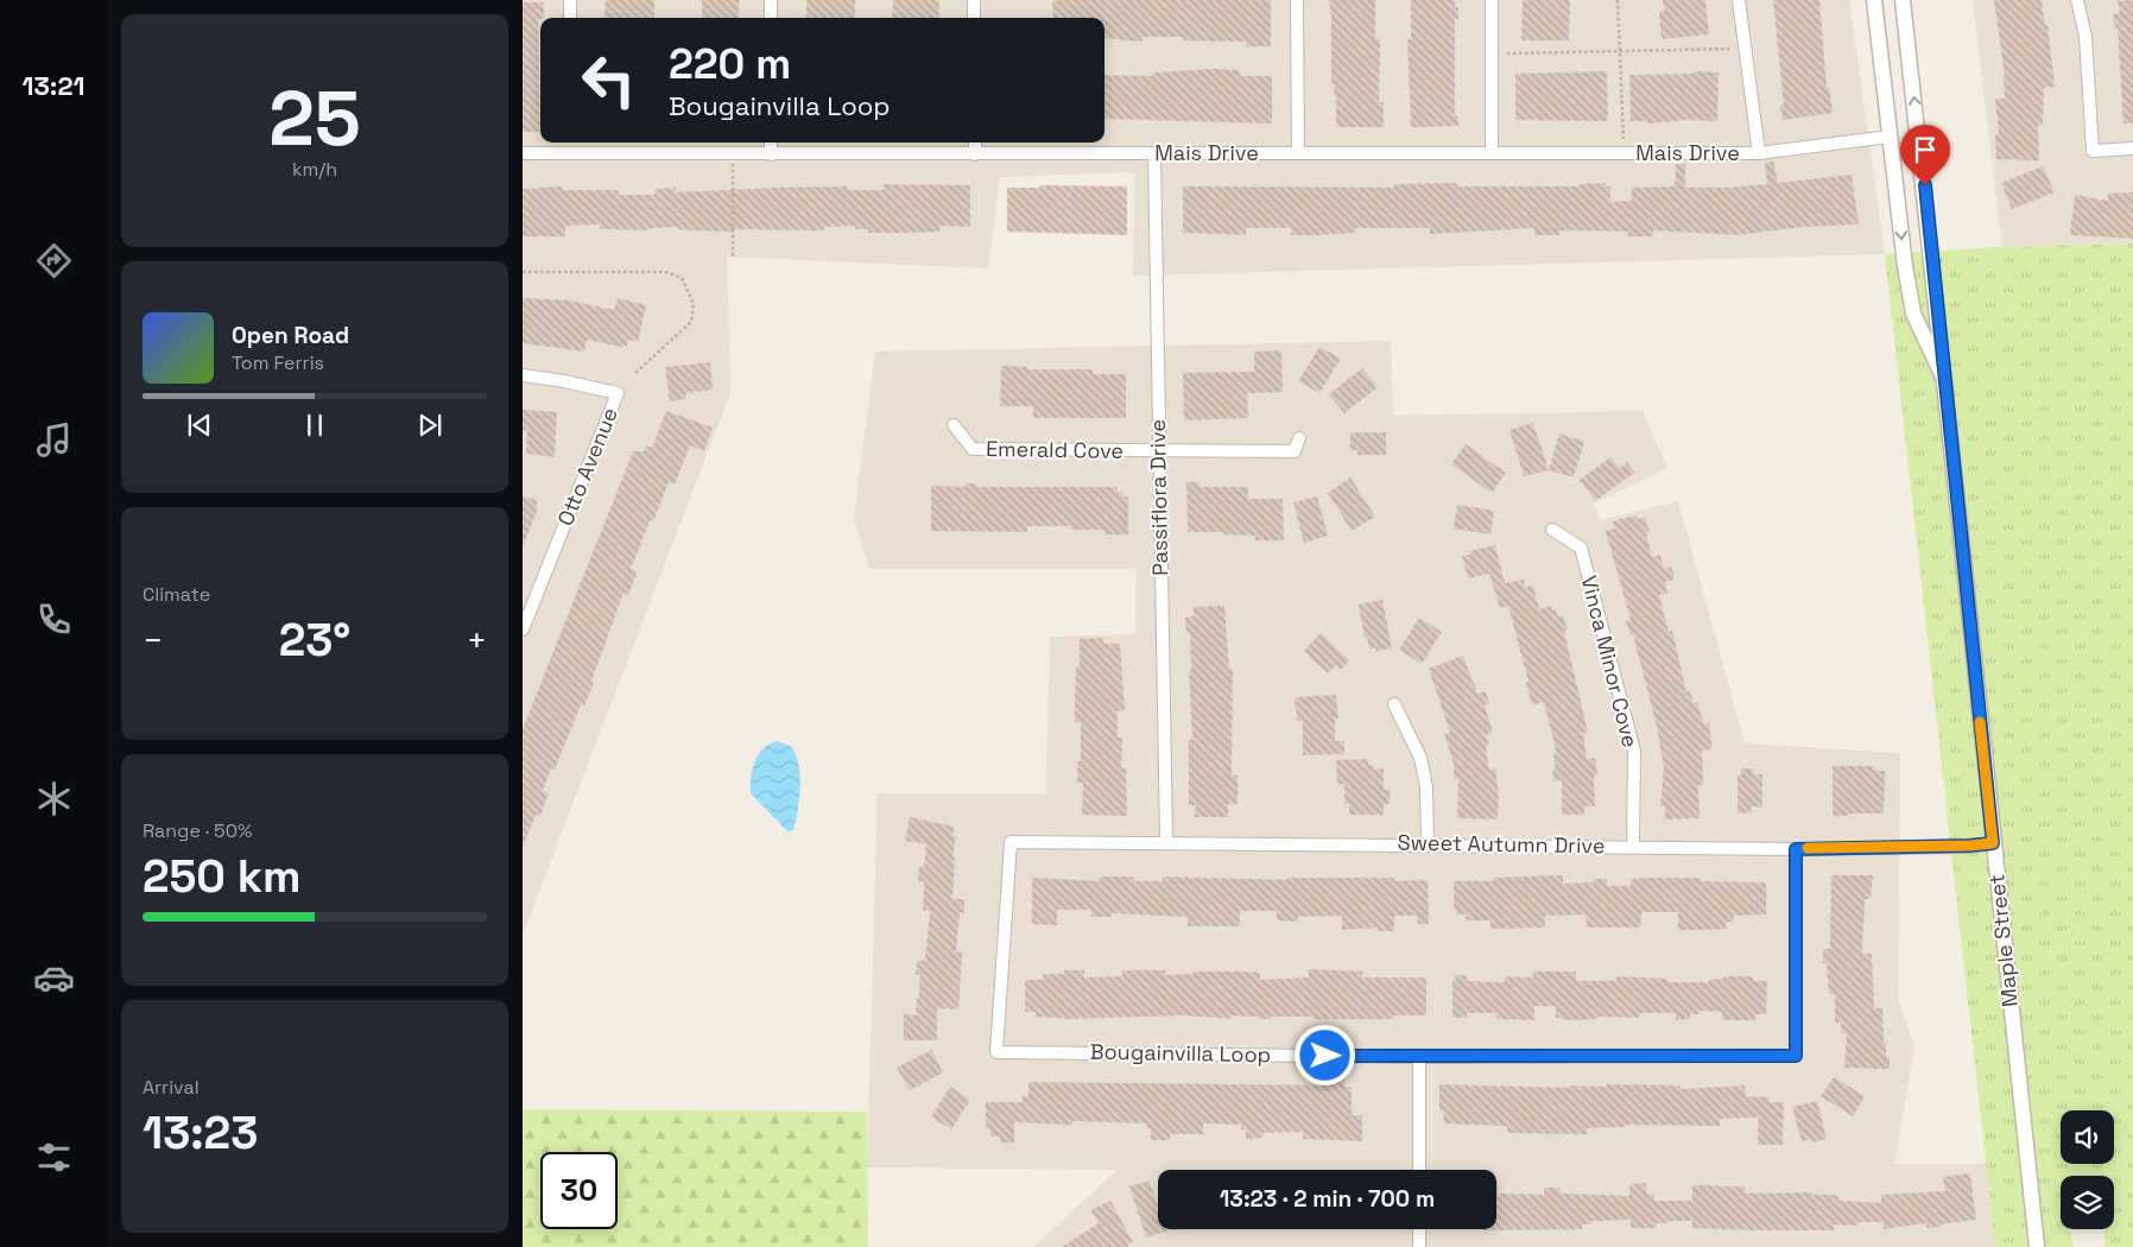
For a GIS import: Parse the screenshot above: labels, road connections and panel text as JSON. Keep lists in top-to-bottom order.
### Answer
{
  "streets": {
    "street": [
      "Mais Drive",
      "Emerald Cove",
      "Otto Avenue",
      "Passiflora Drive",
      "Vinca Minor Cove",
      "Sweet Autumn Drive",
      "Maple Street",
      "Bougainvilla Loop"
    ]
  },
  "crossings": [
    ["Mais Drive", "Passiflora Drive"],
    ["Mais Drive", "Maple Street"],
    ["Emerald Cove", "Passiflora Drive"],
    ["Passiflora Drive", "Sweet Autumn Drive"],
    ["Vinca Minor Cove", "Sweet Autumn Drive"],
    ["Sweet Autumn Drive", "Maple Street"],
    ["Sweet Autumn Drive", "Bougainvilla Loop"]
  ],
  "page": {
    "tabs": "13:21",
    "tile": [
      ["25", "km/h"],
      "Climate",
      ["Range · 50%", "250 km"],
      ["Arrival", "13:23"]
    ],
    "turn": ["220 m", "Bougainvilla Loop"],
    "song": ["Open Road", "Tom Ferris"],
    "heat": ["−", "23°", "+"],
    "limit": "30",
    "trip": "13:23 · 2 min · 700 m"
  }
}
